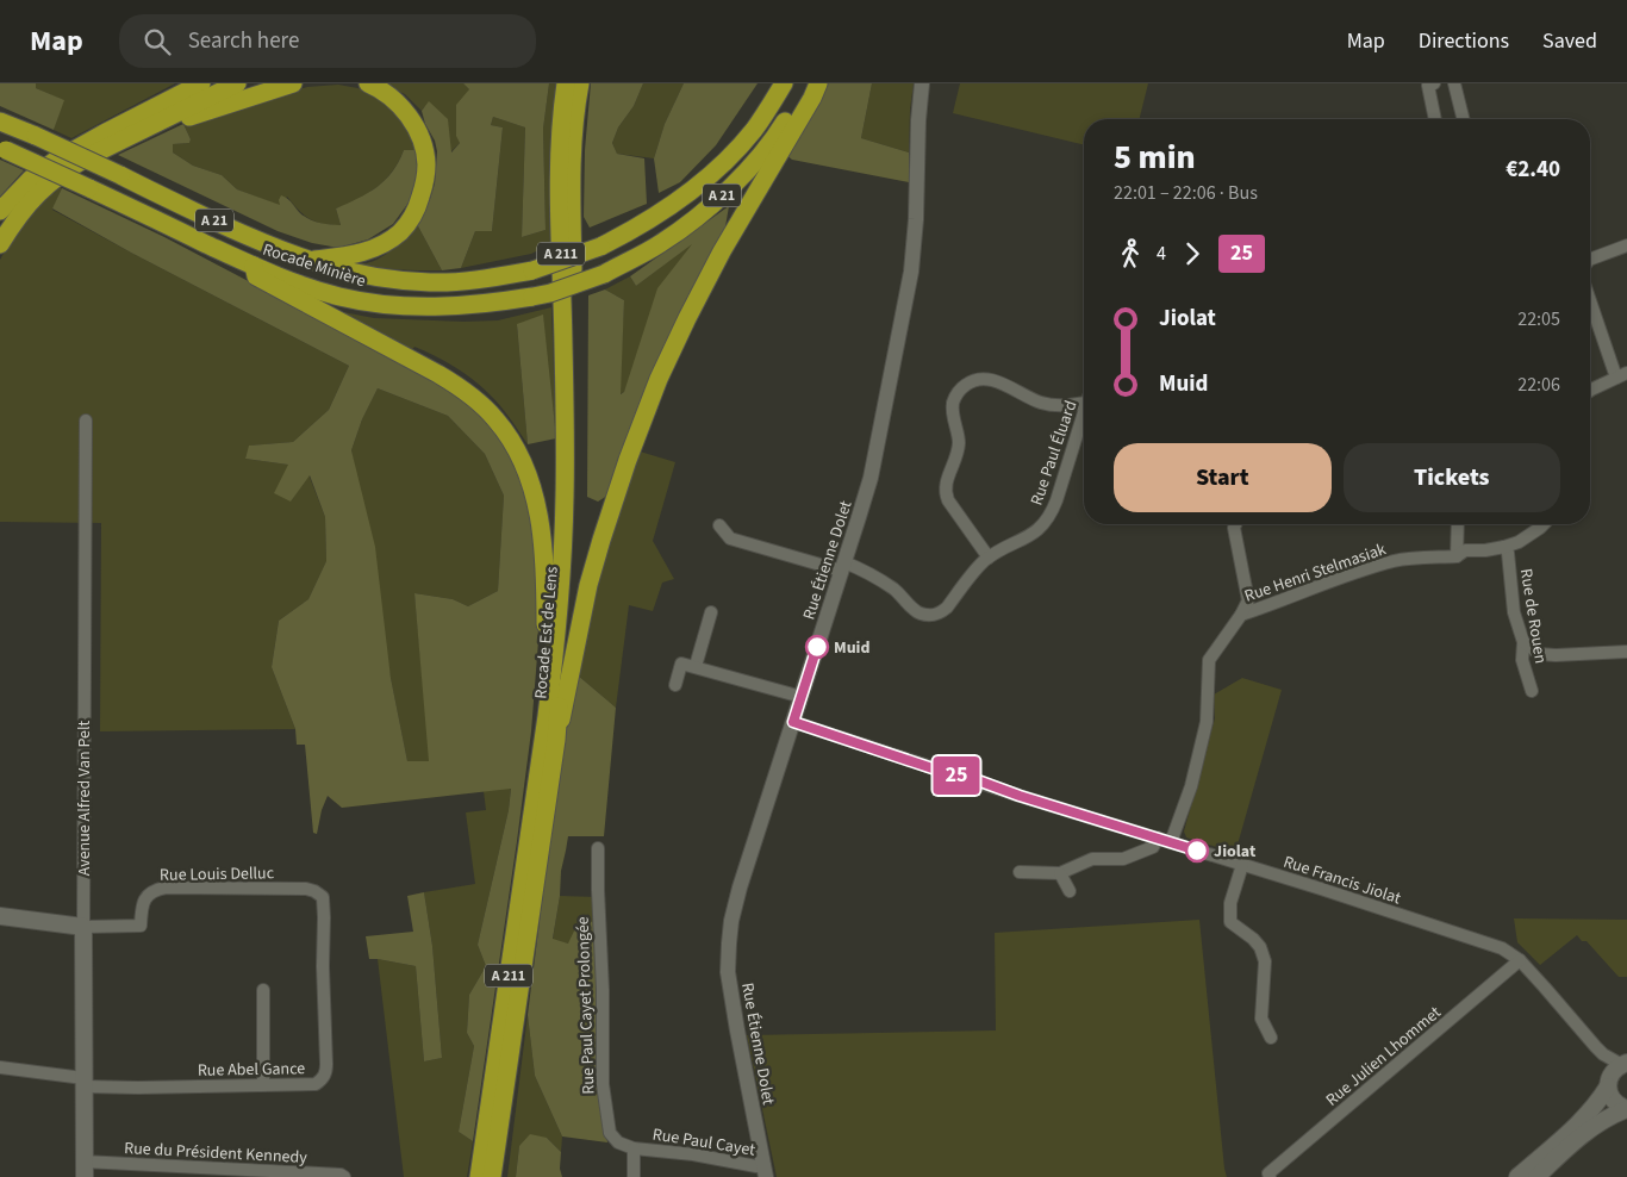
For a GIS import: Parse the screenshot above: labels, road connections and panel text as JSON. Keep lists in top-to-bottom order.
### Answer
{
  "streets": {
    "highway": [
      "A 21",
      "A 211",
      "Rocade Minière",
      "Rocade Est de Lens"
    ],
    "main road": ["Avenue Alfred Van Pelt"],
    "street": [
      "Rue Paul Éluard",
      "Rue Étienne Dolet",
      "Rue Henri Stelmasiak",
      "Rue de Rouen",
      "Rue Louis Delluc",
      "Rue Francis Jiolat",
      "Rue Paul Cayet Prolongée",
      "Rue Julien Lhommet",
      "Rue Abel Gance",
      "Rue Paul Cayet",
      "Rue du Président Kennedy"
    ]
  },
  "crossings": [
    ["Rue Paul Éluard", "Rue Étienne Dolet"],
    ["Rue Étienne Dolet", "Rue Francis Jiolat"],
    ["Rue Étienne Dolet", "Rue Paul Cayet"],
    ["Rue Henri Stelmasiak", "Rue de Rouen"],
    ["Avenue Alfred Van Pelt", "Rue Louis Delluc"],
    ["Avenue Alfred Van Pelt", "Rue Abel Gance"],
    ["Avenue Alfred Van Pelt", "Rue du Président Kennedy"],
    ["Rue Louis Delluc", "Rue Abel Gance"],
    ["Rue Francis Jiolat", "Rue Julien Lhommet"],
    ["Rue Paul Cayet Prolongée", "Rue Paul Cayet"]
  ],
  "places": ["Muid", "Jiolat"],
  "lines": ["bus line 25"],
  "page": {
    "header": "Map",
    "search": "Search here",
    "nav": ["Map", "Directions", "Saved"],
    "on_map": "25",
    "heading": ["5 min", "22:01 – 22:06 · Bus", "€2.40"],
    "legs": ["4", "25"],
    "list": [
      {
        "name": "Jiolat",
        "value": "22:05"
      },
      {
        "name": "Muid",
        "value": "22:06"
      }
    ],
    "buttons": ["Start", "Tickets"]
  }
}
